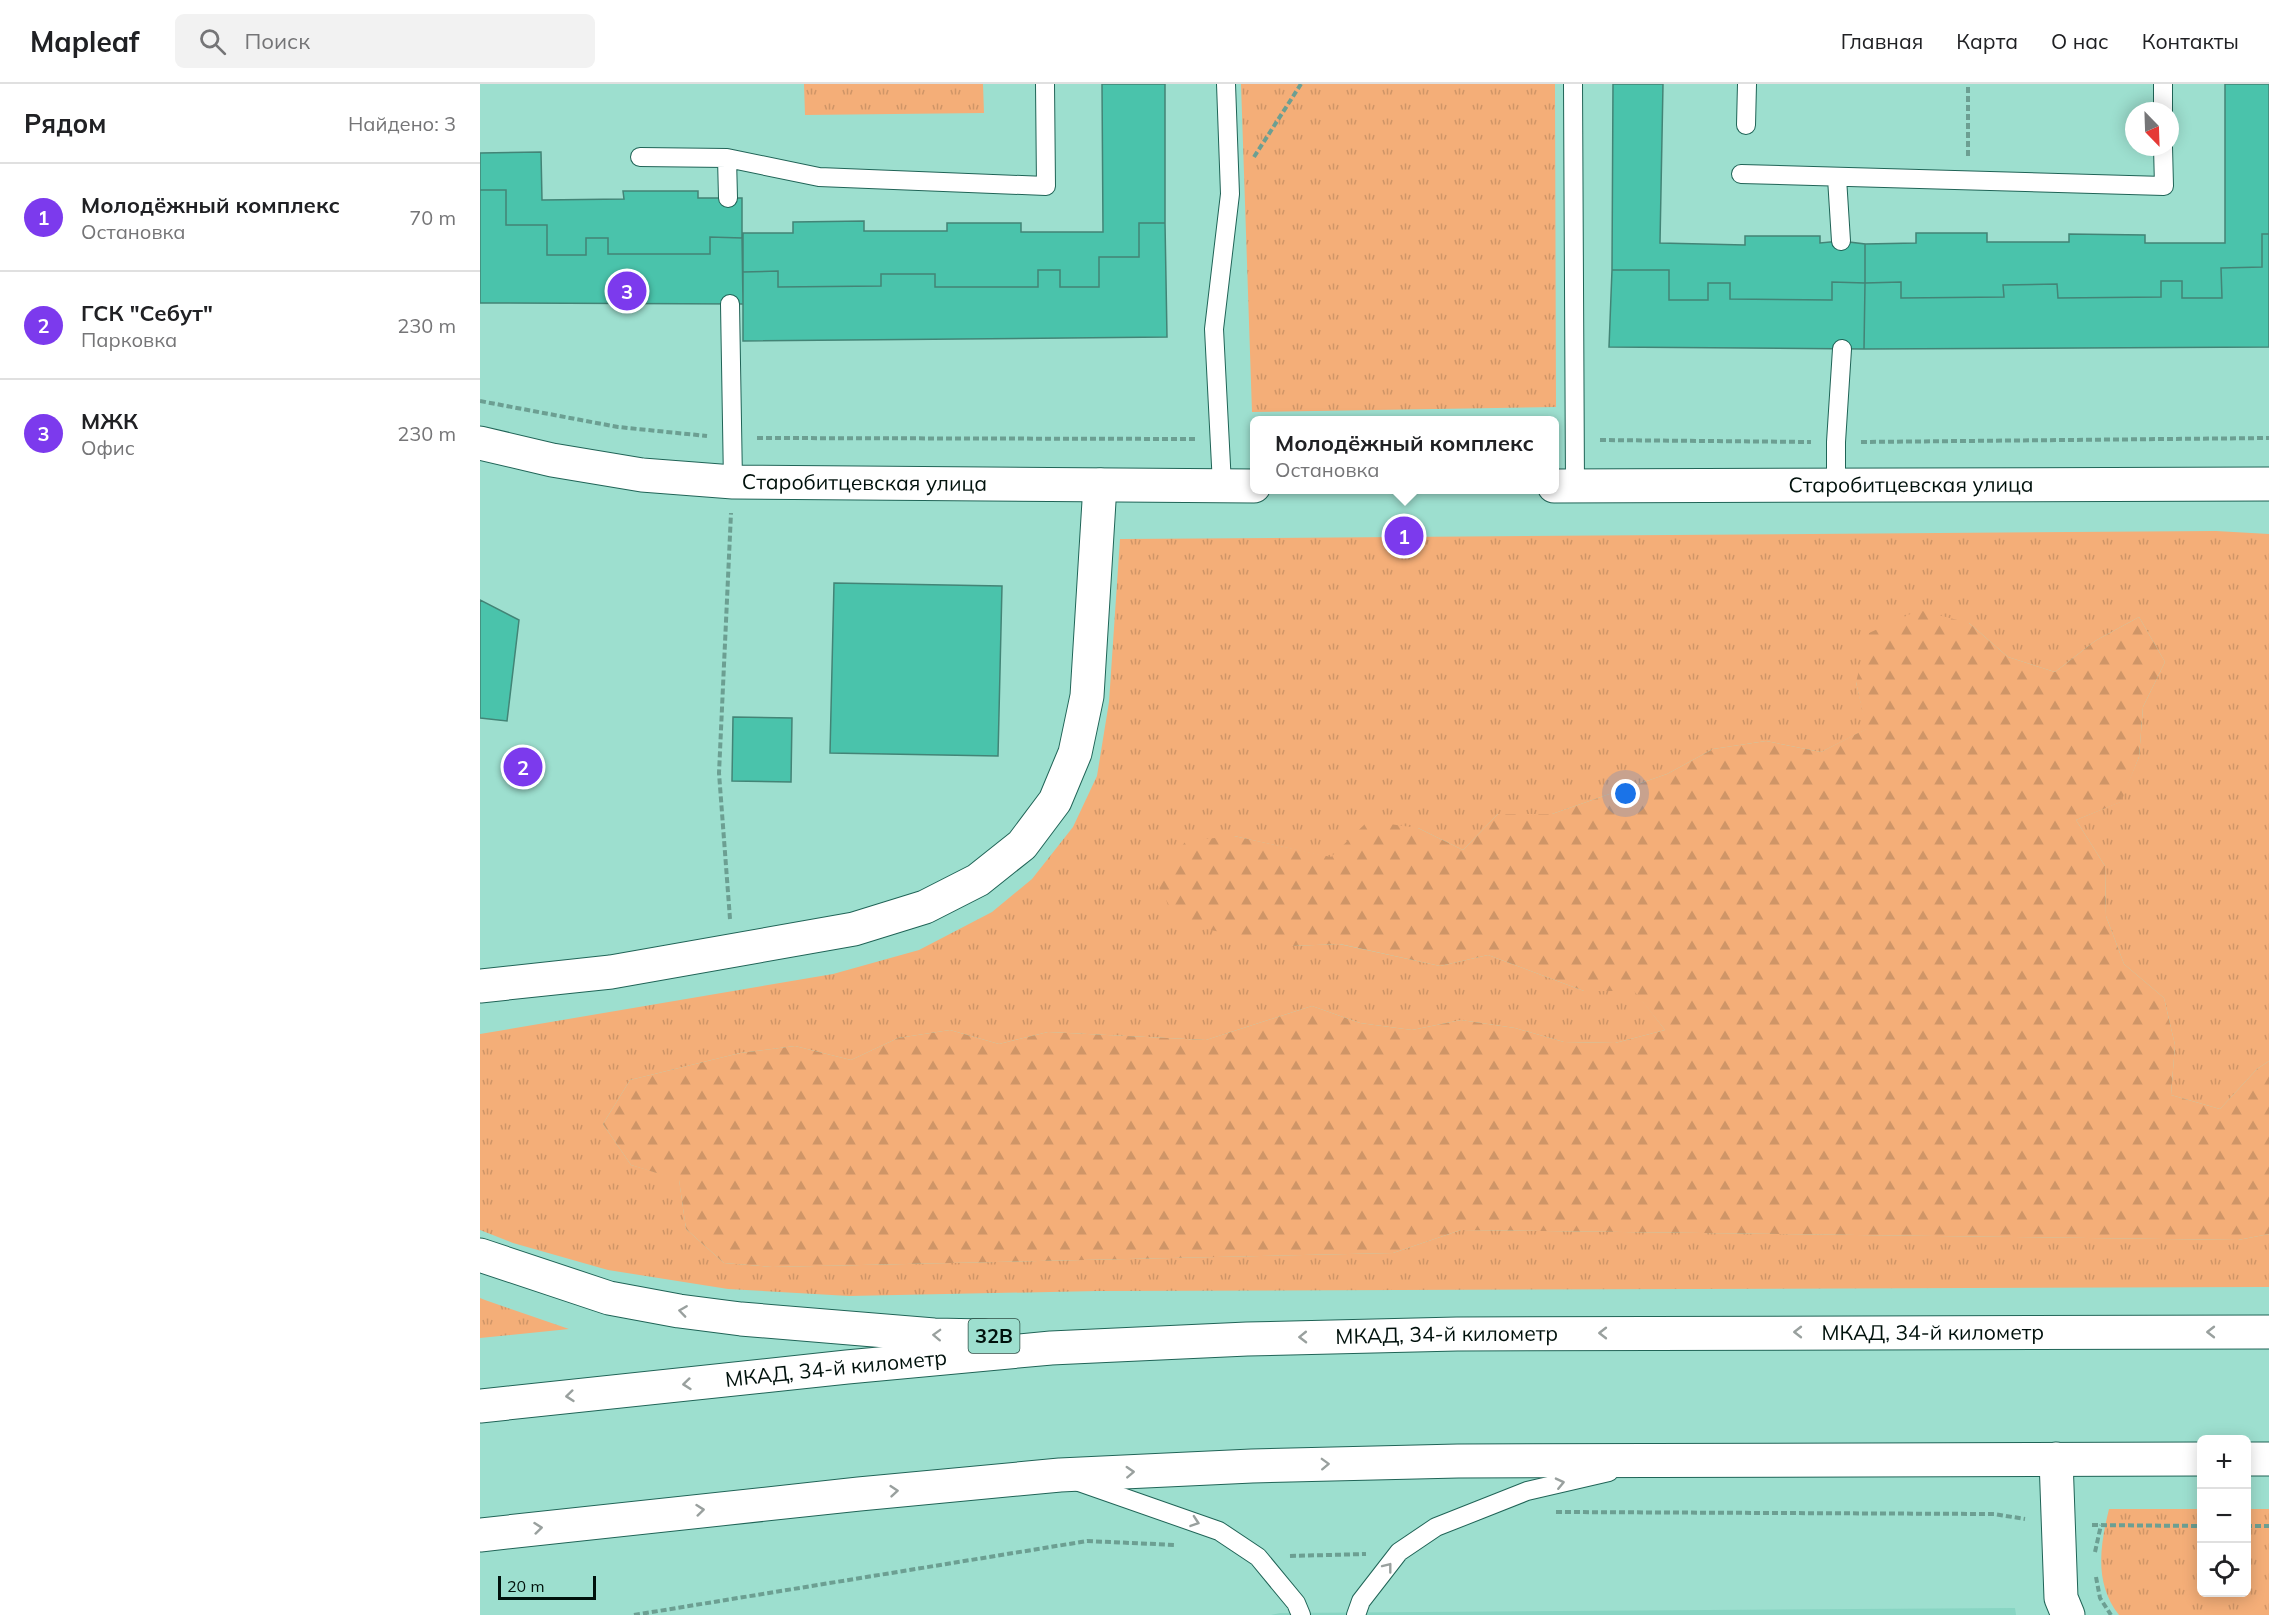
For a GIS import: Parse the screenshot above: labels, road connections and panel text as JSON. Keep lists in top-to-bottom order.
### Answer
{
  "streets": {
    "main road": ["Старобитцевская улица", "МКАД, 34-й километр", "32B"]
  },
  "crossings": [
    ["МКАД, 34-й километр", "32B"]
  ],
  "scale_bar": "20 m",
  "north": "bottom right",
  "page": {
    "header": "Mapleaf",
    "search": "Поиск",
    "nav": [
      "Главная",
      "Карта",
      "О нас",
      "Контакты"
    ],
    "heading": ["Рядом", "Найдено: 3"],
    "list": [
      {
        "mark": "1",
        "name": "Молодёжный комплекс",
        "note": "Остановка",
        "value": "70 m"
      },
      {
        "mark": "2",
        "name": "ГСК \"Себут\"",
        "note": "Парковка",
        "value": "230 m"
      },
      {
        "mark": "3",
        "name": "МЖК",
        "note": "Офис",
        "value": "230 m"
      }
    ],
    "pins": ["3", "1", "2"],
    "popup": ["Молодёжный комплекс", "Остановка"],
    "map_buttons": ["+", "−"],
    "scale": "20 m"
  }
}
